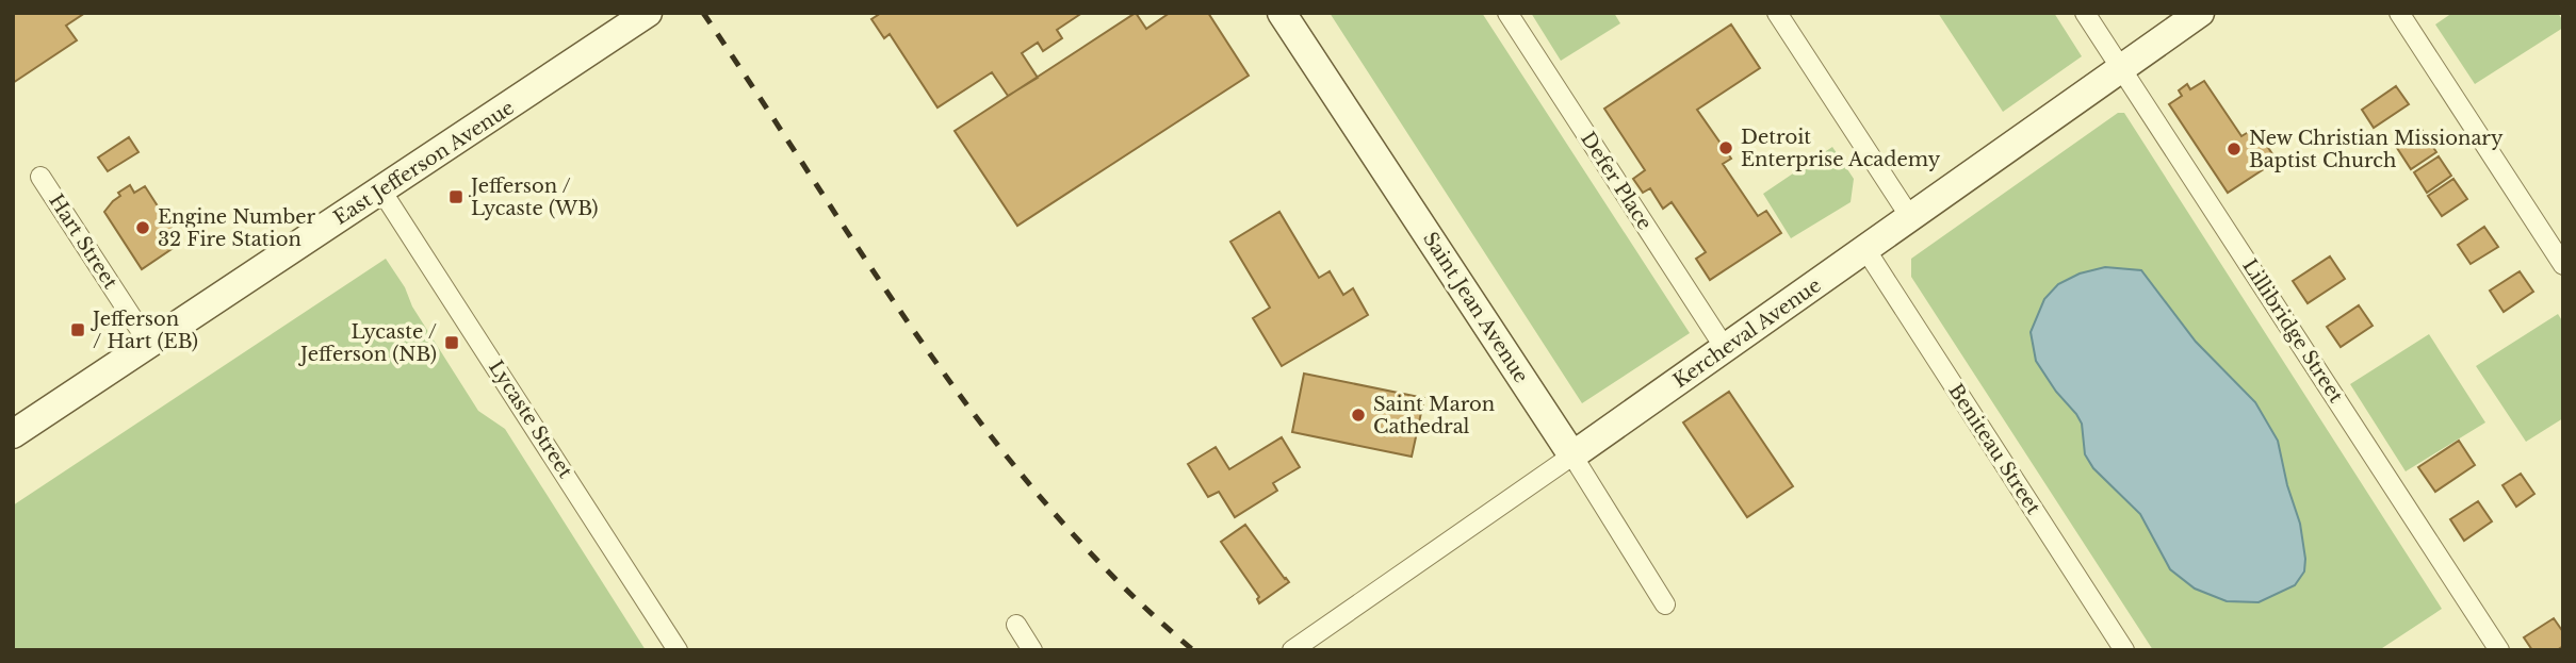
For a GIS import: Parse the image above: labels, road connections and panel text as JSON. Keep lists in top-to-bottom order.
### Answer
{
  "streets": {
    "street": [
      "East Jefferson Avenue",
      "Defer Place",
      "Hart Street",
      "Saint Jean Avenue",
      "Lillibridge Street",
      "Kercheval Avenue",
      "Lycaste Street",
      "Beniteau Street"
    ]
  },
  "crossings": [
    ["East Jefferson Avenue", "Hart Street"],
    ["East Jefferson Avenue", "Lycaste Street"],
    ["Defer Place", "Kercheval Avenue"],
    ["Saint Jean Avenue", "Kercheval Avenue"],
    ["Lillibridge Street", "Kercheval Avenue"],
    ["Kercheval Avenue", "Beniteau Street"]
  ],
  "places": {
    "other": [
      "Detroit Enterprise Academy",
      "New Christian Missionary Baptist Church",
      "Engine Number 32 Fire Station",
      "Saint Maron Cathedral"
    ],
    "transit": ["Jefferson / Lycaste (WB)", "Jefferson / Hart (EB)", "Lycaste / Jefferson (NB)"]
  }
}
